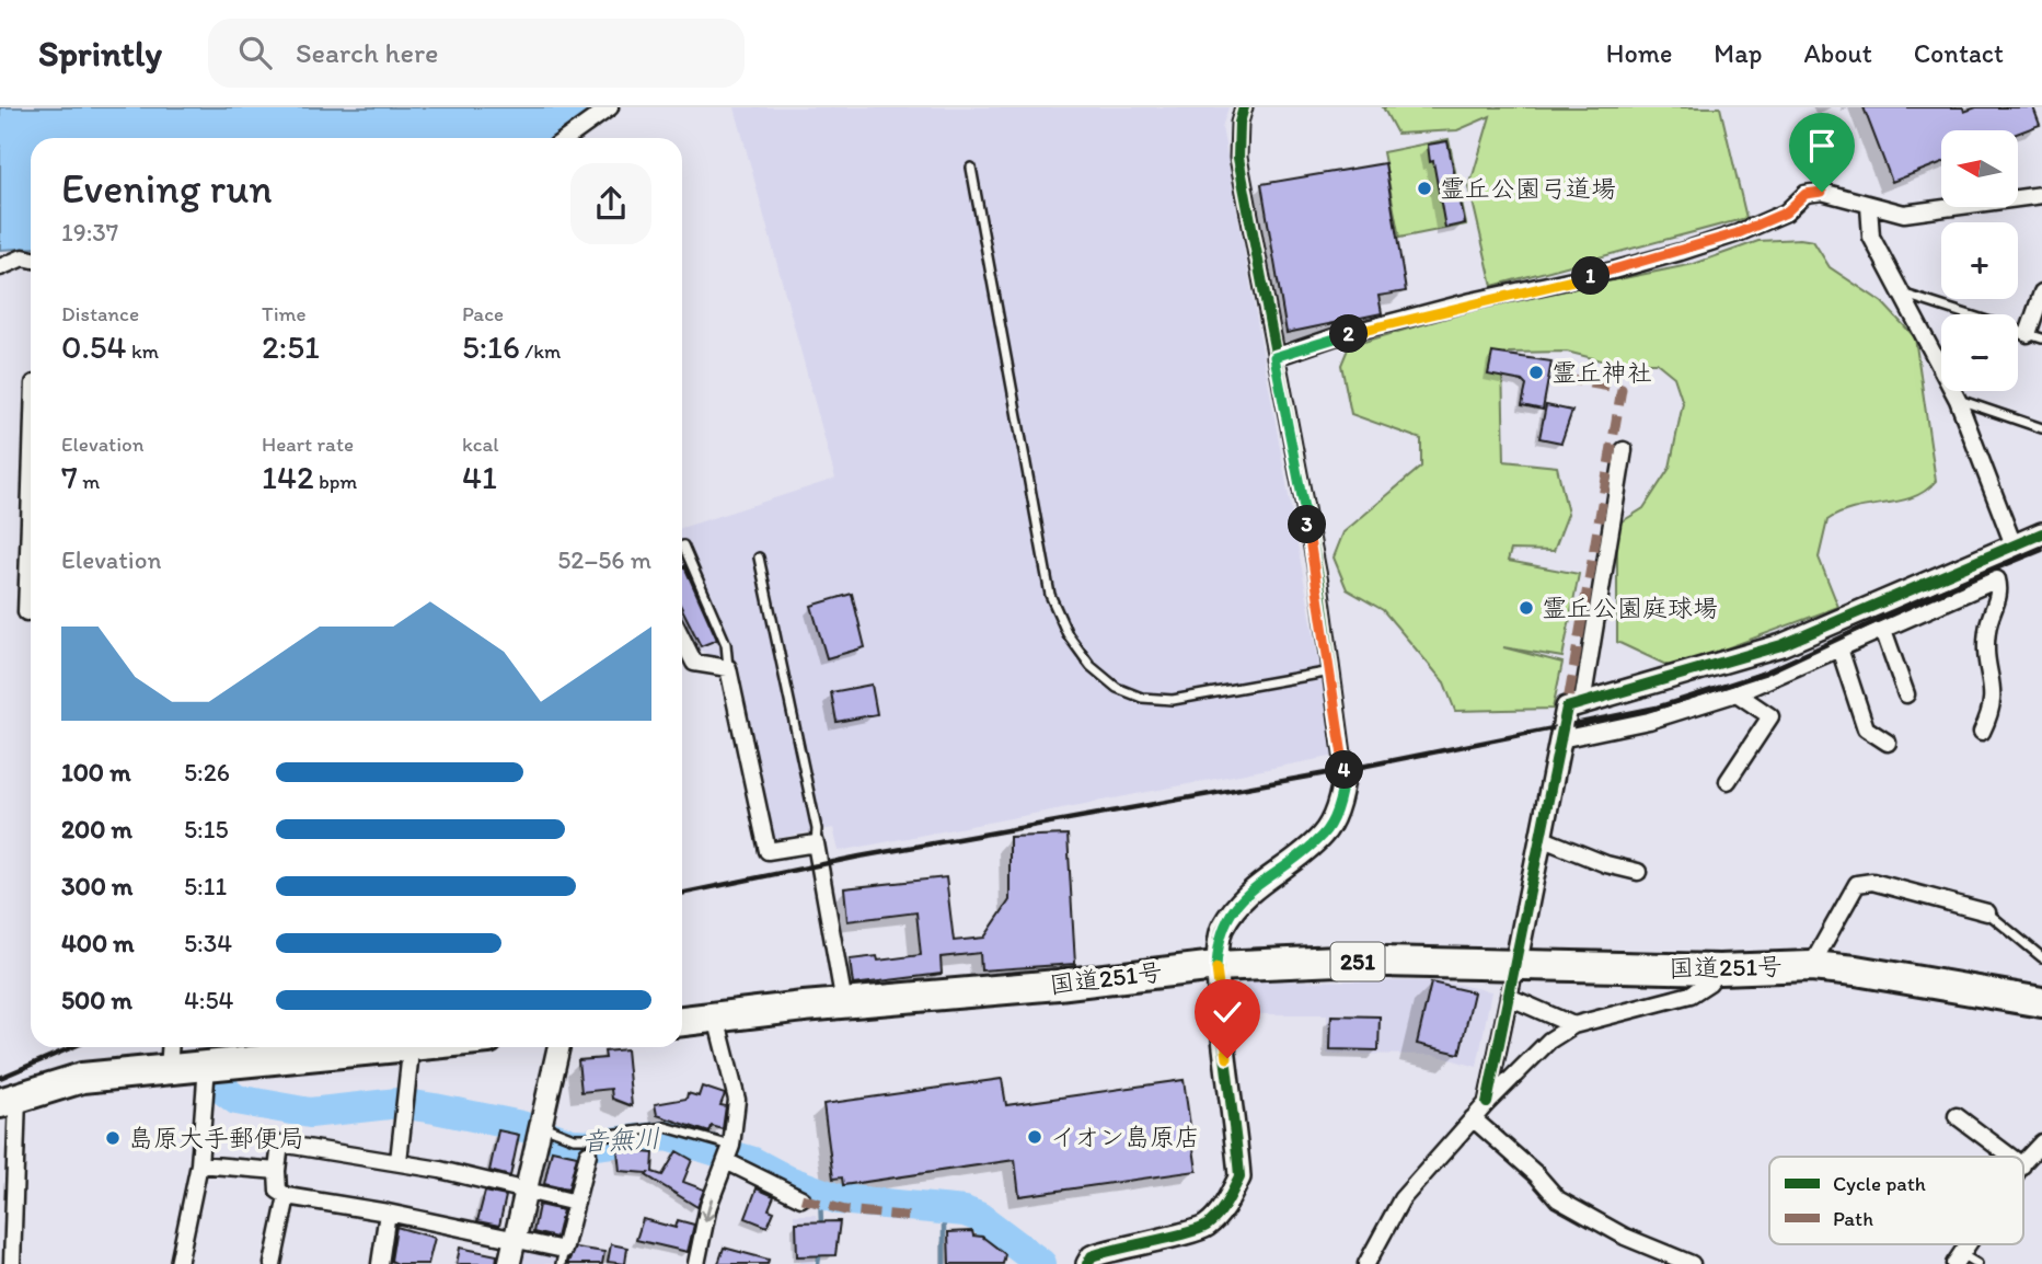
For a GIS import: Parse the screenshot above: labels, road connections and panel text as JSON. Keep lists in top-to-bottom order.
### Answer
{
  "streets": {
    "highway": ["251", "国道251号"]
  },
  "water": ["音無川"],
  "places": [
    "霊丘公園弓道場",
    "霊丘神社",
    "霊丘公園庭球場",
    "イオン島原店",
    "島原大手郵便局"
  ],
  "legend": ["Cycle path", "Path"],
  "north": "left",
  "page": {
    "header": "Sprintly",
    "search": "Search here",
    "nav": [
      "Home",
      "Map",
      "About",
      "Contact"
    ],
    "map_buttons": ["+", "−"],
    "heading": ["Evening run", "19:37"],
    "pins": [
      "1",
      "2",
      "3",
      "4"
    ],
    "stats": [
      ["Distance", "0.54 km"],
      ["Time", "2:51"],
      ["Pace", "5:16 /km"],
      ["Elevation", "7 m"],
      ["Heart rate", "142 bpm"],
      ["kcal", "41"]
    ],
    "chart": ["Elevation", "52–56 m"],
    "list": [
      {
        "name": "100 m",
        "note": "5:26"
      },
      {
        "name": "200 m",
        "note": "5:15"
      },
      {
        "name": "300 m",
        "note": "5:11"
      },
      {
        "name": "400 m",
        "note": "5:34"
      },
      {
        "name": "500 m",
        "note": "4:54"
      }
    ]
  }
}
